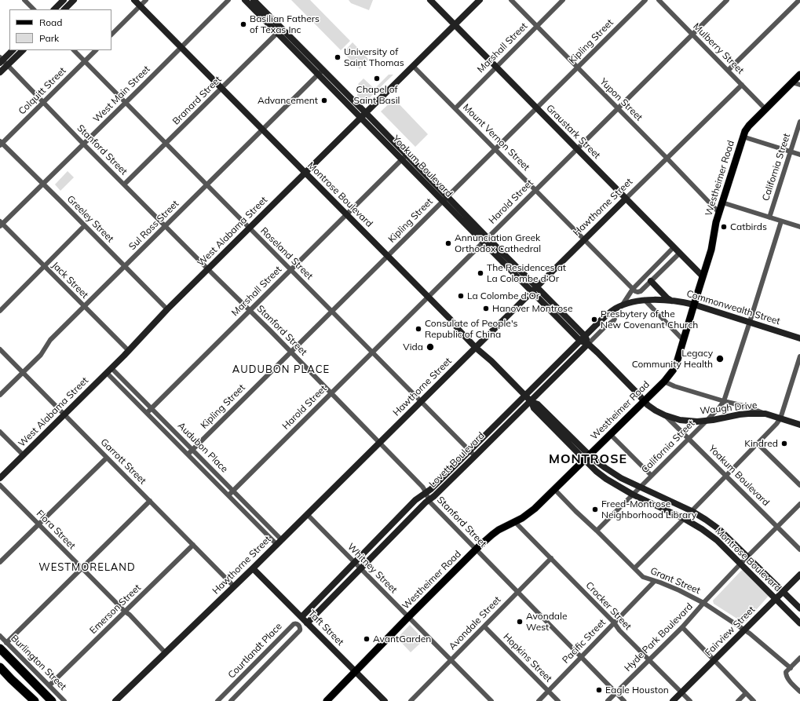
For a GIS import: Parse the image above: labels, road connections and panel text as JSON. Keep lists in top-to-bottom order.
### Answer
{
  "streets": {
    "main road": ["Westheimer Road"],
    "street": [
      "Kipling Street",
      "Marshall Street",
      "Mulberry Street",
      "Colquitt Street",
      "West Main Street",
      "Yupon Street",
      "Branard Street",
      "Graustark Street",
      "Mount Vernon Street",
      "Stanford Street",
      "Yoakum Boulevard",
      "California Street",
      "Montrose Boulevard",
      "Harold Street",
      "Hawthorne Street",
      "Greeley Street",
      "Sul Ross Street",
      "West Alabama Street",
      "Roseland Street",
      "Jack Street",
      "Commonwealth Street",
      "Waugh Drive",
      "Audubon Place",
      "Lovett Boulevard",
      "Garrott Street",
      "Flora Street",
      "Whitney Street",
      "Grant Street",
      "Crocker Street",
      "Emerson Street",
      "Avondale Street",
      "Taft Street",
      "Fairview Street",
      "Hyde Park Boulevard",
      "Pacific Street",
      "Courtlandt Place",
      "Hopkins Street",
      "Burlington Street"
    ]
  },
  "crossings": [
    ["Kipling Street", "Yupon Street"],
    ["Kipling Street", "Graustark Street"],
    ["Kipling Street", "Mount Vernon Street"],
    ["Kipling Street", "Stanford Street"],
    ["Kipling Street", "Yoakum Boulevard"],
    ["Kipling Street", "Montrose Boulevard"],
    ["Kipling Street", "Roseland Street"],
    ["Kipling Street", "Audubon Place"],
    ["Marshall Street", "Yupon Street"],
    ["Marshall Street", "Graustark Street"],
    ["Marshall Street", "Mount Vernon Street"],
    ["Marshall Street", "Stanford Street"],
    ["Marshall Street", "Yoakum Boulevard"],
    ["Marshall Street", "Montrose Boulevard"],
    ["Marshall Street", "Roseland Street"],
    ["Marshall Street", "Audubon Place"],
    ["Mulberry Street", "Westheimer Road"],
    ["Mulberry Street", "Harold Street"],
    ["Mulberry Street", "Hawthorne Street"],
    ["Colquitt Street", "Stanford Street"],
    ["Colquitt Street", "Greeley Street"],
    ["Colquitt Street", "Roseland Street"],
    ["West Main Street", "Stanford Street"],
    ["West Main Street", "Montrose Boulevard"],
    ["West Main Street", "Greeley Street"],
    ["West Main Street", "Roseland Street"],
    ["West Main Street", "Jack Street"],
    ["Yupon Street", "Westheimer Road"],
    ["Yupon Street", "Harold Street"],
    ["Yupon Street", "Hawthorne Street"],
    ["Branard Street", "Stanford Street"],
    ["Branard Street", "Yoakum Boulevard"],
    ["Branard Street", "Montrose Boulevard"],
    ["Branard Street", "Roseland Street"],
    ["Graustark Street", "Westheimer Road"],
    ["Graustark Street", "Harold Street"],
    ["Graustark Street", "Hawthorne Street"],
    ["Graustark Street", "West Alabama Street"],
    ["Graustark Street", "Lovett Boulevard"],
    ["Mount Vernon Street", "Harold Street"],
    ["Mount Vernon Street", "Hawthorne Street"],
    ["Mount Vernon Street", "West Alabama Street"],
    ["Mount Vernon Street", "Lovett Boulevard"],
    ["Stanford Street", "Westheimer Road"],
    ["Stanford Street", "Harold Street"],
    ["Stanford Street", "Hawthorne Street"],
    ["Stanford Street", "Sul Ross Street"],
    ["Stanford Street", "West Alabama Street"],
    ["Stanford Street", "Lovett Boulevard"],
    ["Stanford Street", "Avondale Street"],
    ["Stanford Street", "Hyde Park Boulevard"],
    ["Stanford Street", "Pacific Street"],
    ["Yoakum Boulevard", "California Street"],
    ["Yoakum Boulevard", "Westheimer Road"],
    ["Yoakum Boulevard", "Harold Street"],
    ["Yoakum Boulevard", "Hawthorne Street"],
    ["Yoakum Boulevard", "Sul Ross Street"],
    ["Yoakum Boulevard", "West Alabama Street"],
    ["Yoakum Boulevard", "Waugh Drive"],
    ["Yoakum Boulevard", "Lovett Boulevard"],
    ["Yoakum Boulevard", "Hyde Park Boulevard"],
    ["California Street", "Montrose Boulevard"],
    ["California Street", "Commonwealth Street"],
    ["California Street", "Waugh Drive"],
    ["California Street", "Grant Street"],
    ["Westheimer Road", "Montrose Boulevard"],
    ["Westheimer Road", "Commonwealth Street"],
    ["Westheimer Road", "Waugh Drive"],
    ["Westheimer Road", "Whitney Street"],
    ["Westheimer Road", "Grant Street"],
    ["Westheimer Road", "Crocker Street"],
    ["Westheimer Road", "Taft Street"],
    ["Montrose Boulevard", "Harold Street"],
    ["Montrose Boulevard", "Hawthorne Street"],
    ["Montrose Boulevard", "Sul Ross Street"],
    ["Montrose Boulevard", "West Alabama Street"],
    ["Montrose Boulevard", "Lovett Boulevard"],
    ["Montrose Boulevard", "Fairview Street"],
    ["Montrose Boulevard", "Hyde Park Boulevard"],
    ["Harold Street", "Roseland Street"],
    ["Harold Street", "Audubon Place"],
    ["Hawthorne Street", "Roseland Street"],
    ["Hawthorne Street", "Audubon Place"],
    ["Hawthorne Street", "Garrott Street"],
    ["Hawthorne Street", "Flora Street"],
    ["Hawthorne Street", "Whitney Street"],
    ["Hawthorne Street", "Taft Street"],
    ["Greeley Street", "Sul Ross Street"],
    ["Greeley Street", "West Alabama Street"],
    ["Sul Ross Street", "Roseland Street"],
    ["Sul Ross Street", "Jack Street"],
    ["Sul Ross Street", "Garrott Street"],
    ["West Alabama Street", "Roseland Street"],
    ["West Alabama Street", "Jack Street"],
    ["West Alabama Street", "Audubon Place"],
    ["West Alabama Street", "Garrott Street"],
    ["Roseland Street", "Lovett Boulevard"],
    ["Commonwealth Street", "Lovett Boulevard"],
    ["Lovett Boulevard", "Whitney Street"],
    ["Lovett Boulevard", "Taft Street"],
    ["Garrott Street", "Emerson Street"],
    ["Flora Street", "Emerson Street"],
    ["Whitney Street", "Avondale Street"],
    ["Grant Street", "Fairview Street"],
    ["Grant Street", "Hyde Park Boulevard"],
    ["Grant Street", "Pacific Street"],
    ["Crocker Street", "Avondale Street"],
    ["Crocker Street", "Fairview Street"],
    ["Crocker Street", "Hyde Park Boulevard"],
    ["Crocker Street", "Pacific Street"],
    ["Emerson Street", "Burlington Street"],
    ["Avondale Street", "Hopkins Street"],
    ["Pacific Street", "Hopkins Street"]
  ],
  "districts": ["AUDUBON PLACE", "MONTROSE", "WESTMORELAND"],
  "places": [
    "Basilian Fathers of Texas Inc",
    "University of Saint Thomas",
    "Chapel of Saint Basil",
    "Advancement",
    "Catbirds",
    "Annunciation Greek Orthodox Cathedral",
    "The Residences at La Colombe d’Or",
    "La Colombe d'Or",
    "Hanover Montrose",
    "Presbytery of the New Covenant Church",
    "Consulate of People's Republic of China",
    "Vida",
    "Legacy Community Health",
    "Kindred",
    "Freed-Montrose Neighborhood Library",
    "Avondale West",
    "AvantGarden",
    "Eagle Houston"
  ],
  "legend": ["Road", "Park"]
}
